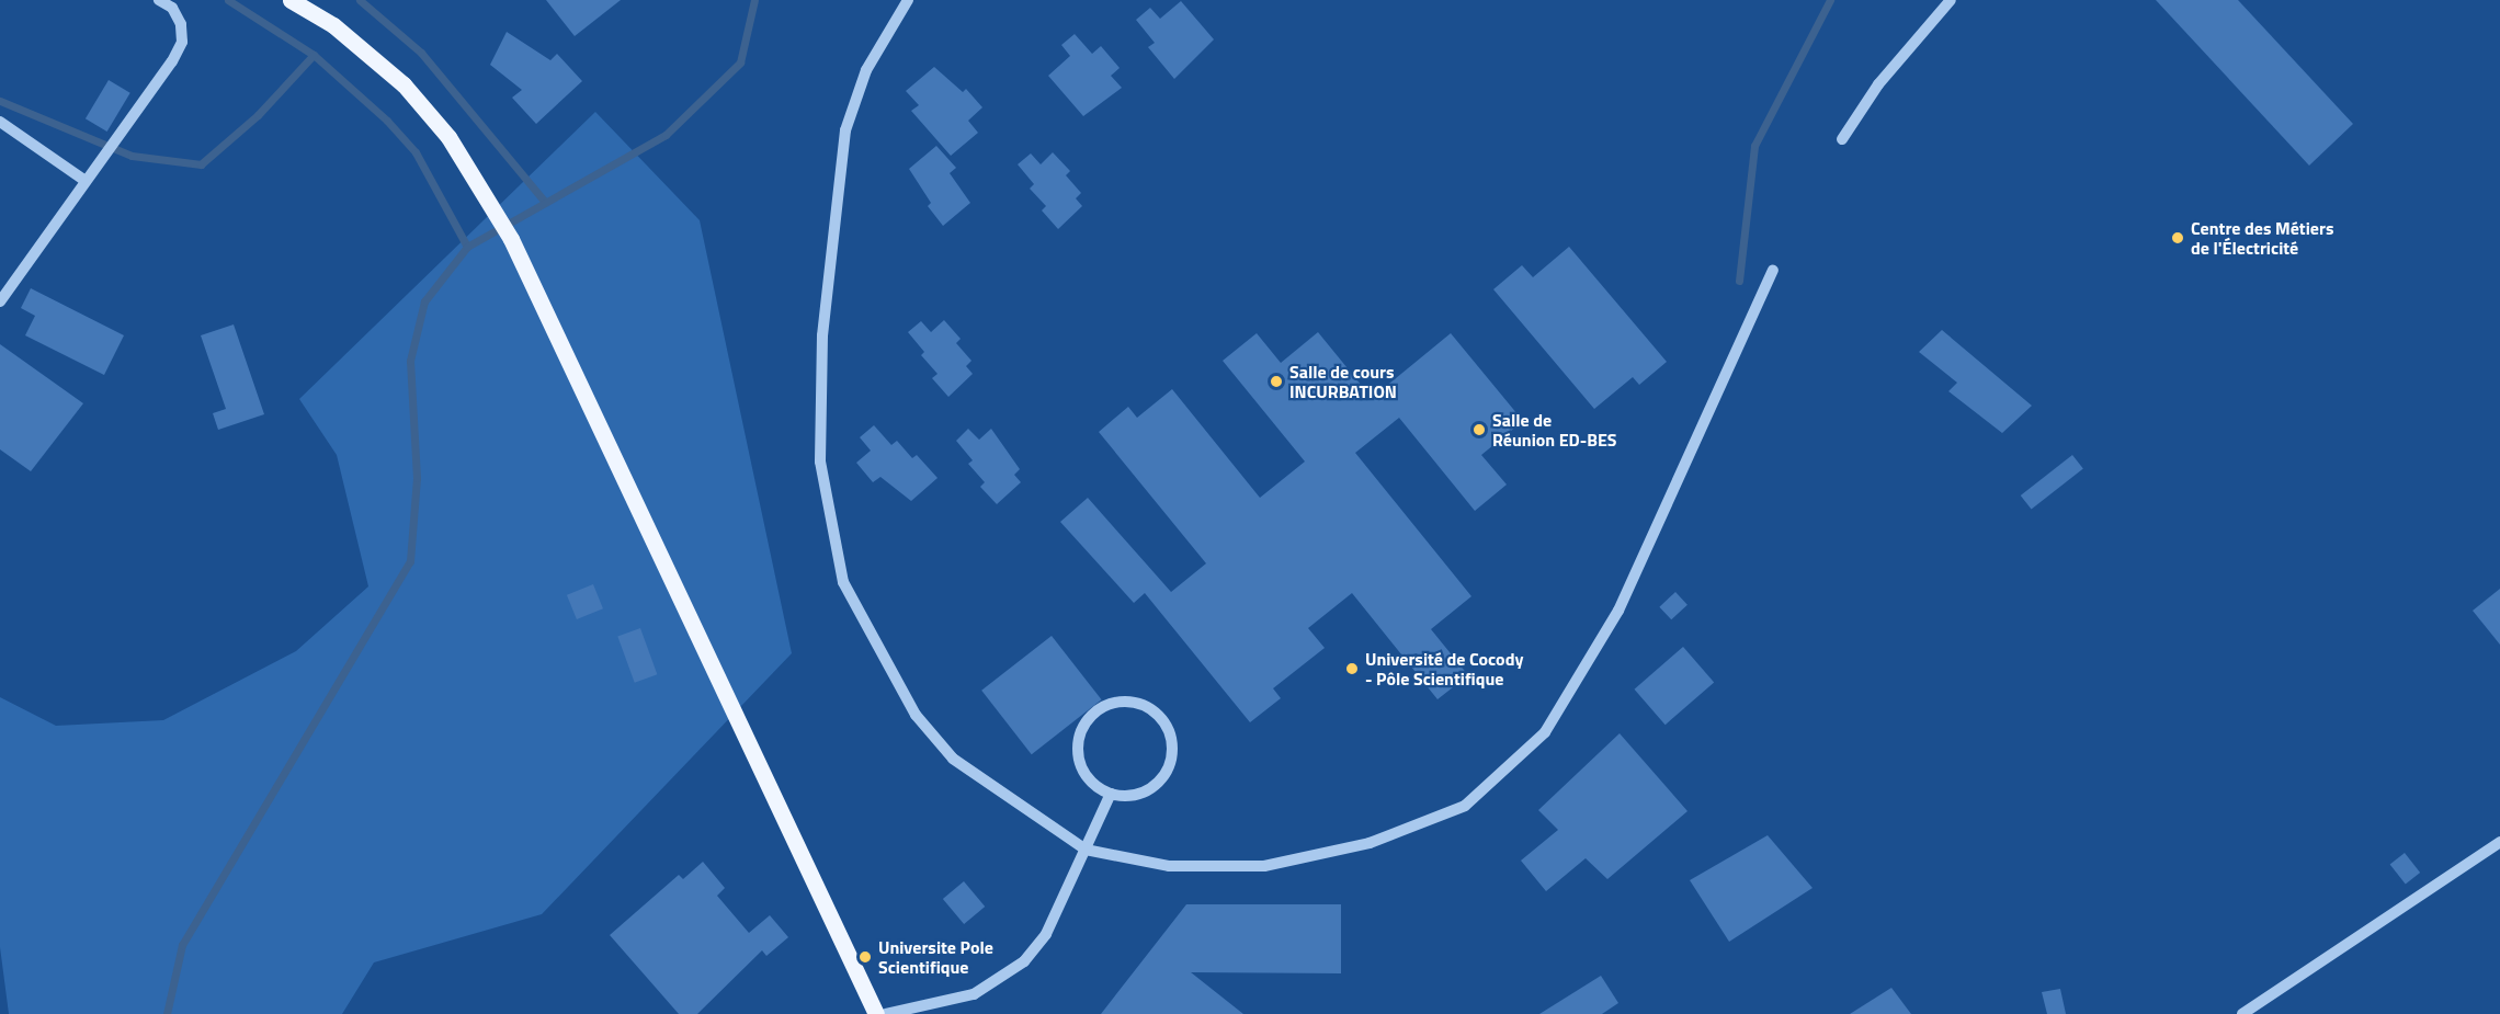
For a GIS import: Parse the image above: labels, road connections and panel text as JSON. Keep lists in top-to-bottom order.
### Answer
{
  "places": [
    "Centre des Métiers de l'Électricité",
    "Salle de cours INCURBATION",
    "Salle de Réunion ED-BES",
    "Université de Cocody - Pôle Scientifique",
    "Universite Pole Scientifique"
  ]
}
